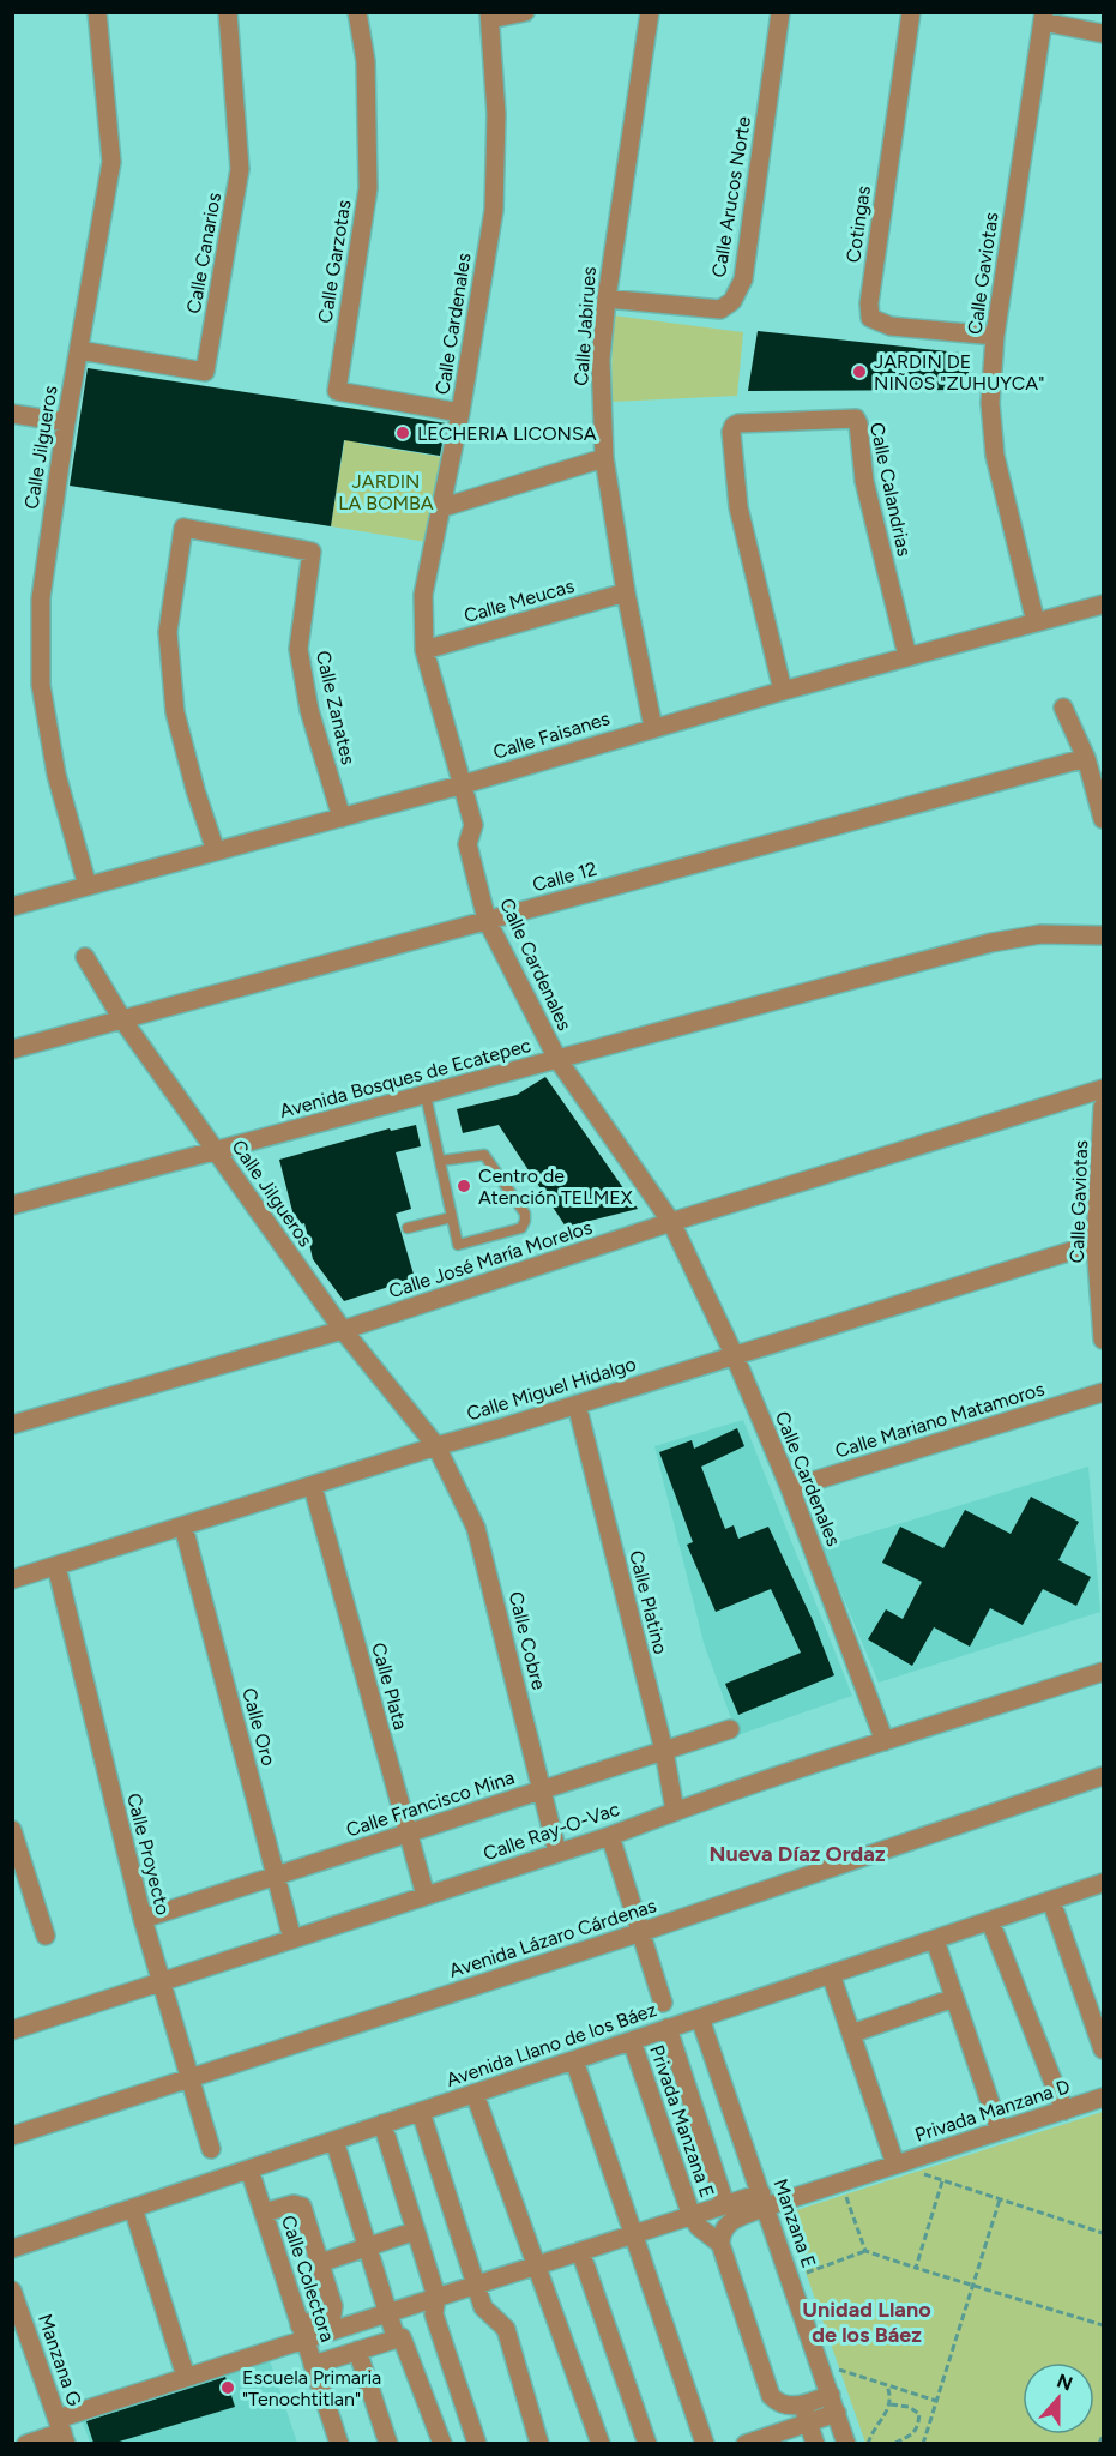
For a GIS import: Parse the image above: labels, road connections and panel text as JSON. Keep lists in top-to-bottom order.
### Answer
{
  "streets": {
    "street": [
      "Calle Arucos Norte",
      "Cotingas",
      "Calle Canarios",
      "Calle Garzotas",
      "Calle Gaviotas",
      "Calle Cardenales",
      "Calle Jabirues",
      "Calle Jilgueros",
      "Calle Calandrias",
      "Calle Meucas",
      "Calle Zanates",
      "Calle Faisanes",
      "Calle 12",
      "Avenida Bosques de Ecatepec",
      "Calle José María Morelos",
      "Calle Miguel Hidalgo",
      "Calle Mariano Matamoros",
      "Calle Platino",
      "Calle Cobre",
      "Calle Plata",
      "Calle Oro",
      "Calle Francisco Mina",
      "Calle Ray-O-Vac",
      "Calle Proyecto",
      "Avenida Lázaro Cárdenas",
      "Avenida Llano de los Báez",
      "Privada Manzana D",
      "Privada Manzana E",
      "Manzana E",
      "Calle Colectora",
      "Manzana G"
    ]
  },
  "crossings": [
    ["Calle Arucos Norte", "Calle Jabirues"],
    ["Cotingas", "Calle Gaviotas"],
    ["Calle Canarios", "Calle Jilgueros"],
    ["Calle Garzotas", "Calle Cardenales"],
    ["Calle Gaviotas", "Calle Faisanes"],
    ["Calle Gaviotas", "Calle Miguel Hidalgo"],
    ["Calle Cardenales", "Calle Meucas"],
    ["Calle Cardenales", "Calle Faisanes"],
    ["Calle Cardenales", "Calle 12"],
    ["Calle Cardenales", "Avenida Bosques de Ecatepec"],
    ["Calle Cardenales", "Calle José María Morelos"],
    ["Calle Cardenales", "Calle Miguel Hidalgo"],
    ["Calle Cardenales", "Calle Mariano Matamoros"],
    ["Calle Cardenales", "Calle Ray-O-Vac"],
    ["Calle Jabirues", "Calle Meucas"],
    ["Calle Jabirues", "Calle Faisanes"],
    ["Calle Jilgueros", "Calle Faisanes"],
    ["Calle Jilgueros", "Calle 12"],
    ["Calle Jilgueros", "Avenida Bosques de Ecatepec"],
    ["Calle Jilgueros", "Calle José María Morelos"],
    ["Calle Jilgueros", "Calle Miguel Hidalgo"],
    ["Calle Jilgueros", "Calle Cobre"],
    ["Calle Calandrias", "Calle Faisanes"],
    ["Calle Zanates", "Calle Faisanes"],
    ["Calle Miguel Hidalgo", "Calle Platino"],
    ["Calle Miguel Hidalgo", "Calle Cobre"],
    ["Calle Miguel Hidalgo", "Calle Plata"],
    ["Calle Miguel Hidalgo", "Calle Oro"],
    ["Calle Miguel Hidalgo", "Calle Proyecto"],
    ["Calle Platino", "Calle Francisco Mina"],
    ["Calle Platino", "Calle Ray-O-Vac"],
    ["Calle Cobre", "Calle Francisco Mina"],
    ["Calle Cobre", "Calle Ray-O-Vac"],
    ["Calle Plata", "Calle Francisco Mina"],
    ["Calle Plata", "Calle Ray-O-Vac"],
    ["Calle Oro", "Calle Francisco Mina"],
    ["Calle Oro", "Calle Ray-O-Vac"],
    ["Calle Francisco Mina", "Calle Proyecto"],
    ["Calle Ray-O-Vac", "Calle Proyecto"],
    ["Calle Proyecto", "Avenida Lázaro Cárdenas"],
    ["Avenida Llano de los Báez", "Privada Manzana D"],
    ["Avenida Llano de los Báez", "Privada Manzana E"],
    ["Avenida Llano de los Báez", "Manzana E"],
    ["Avenida Llano de los Báez", "Calle Colectora"],
    ["Privada Manzana D", "Manzana E"]
  ],
  "districts": ["Nueva Díaz Ordaz", "Unidad Llano de los Báez"],
  "parks": ["JARDIN LA BOMBA"],
  "places": [
    "JARDIN DE NIÑOS \"ZUHUYCA\"",
    "LECHERIA LICONSA",
    "Centro de Atención TELMEX",
    "Escuela Primaria \"Tenochtitlan\""
  ],
  "north": "top"
}
